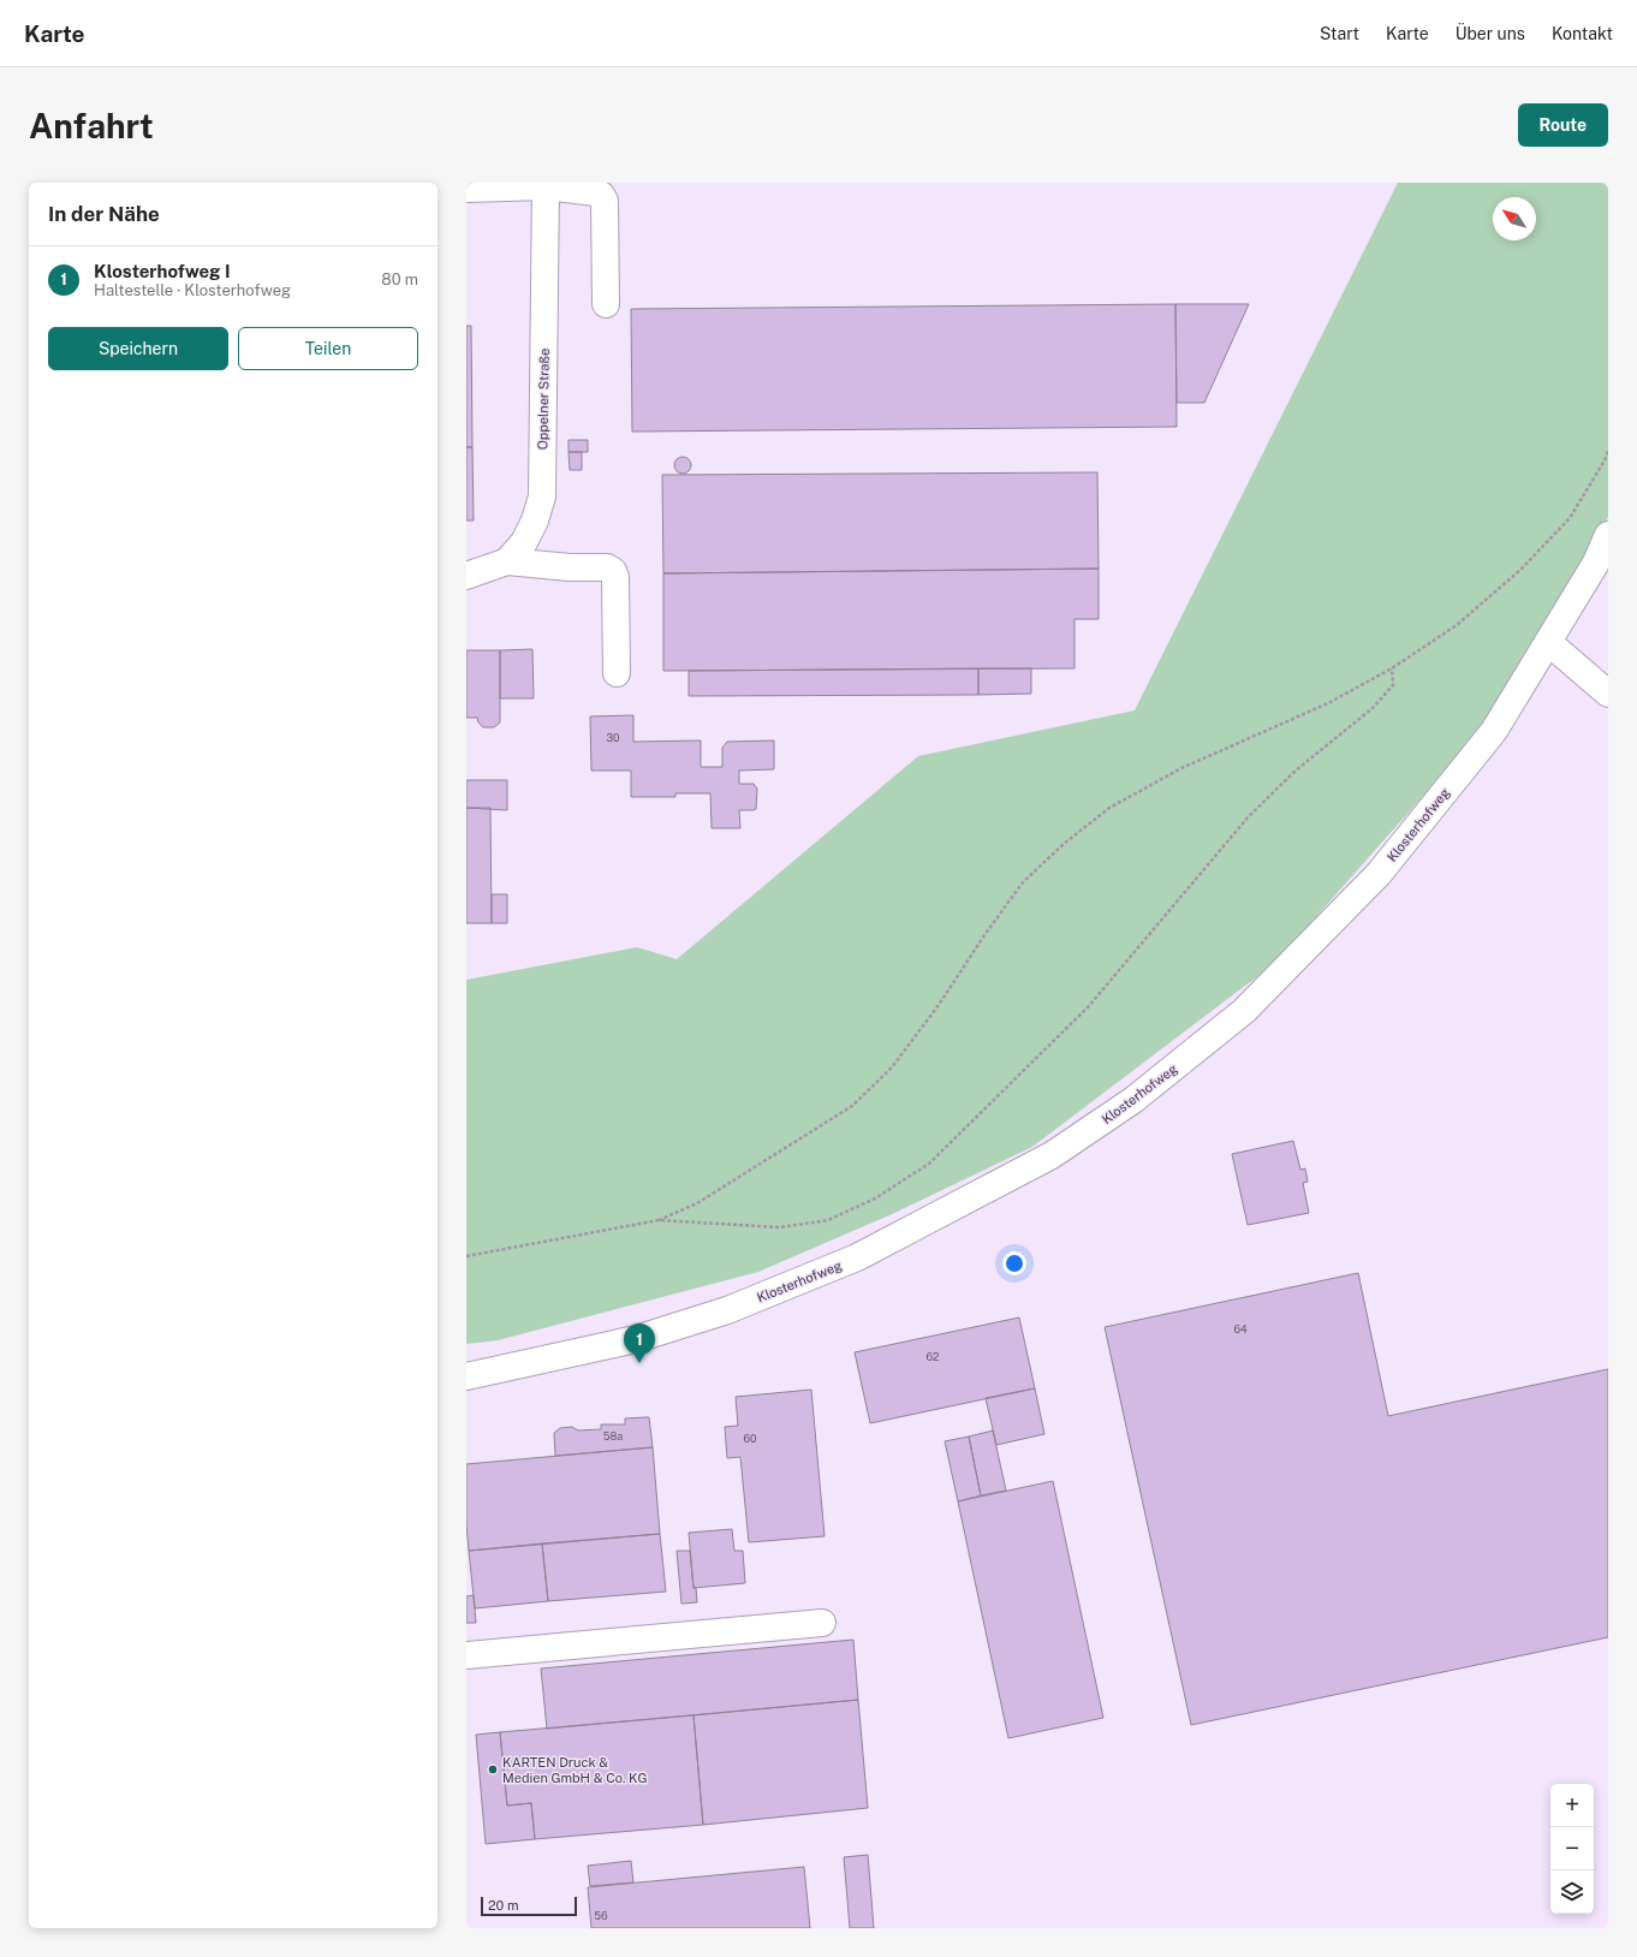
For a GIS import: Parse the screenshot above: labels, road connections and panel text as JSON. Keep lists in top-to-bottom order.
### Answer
{
  "streets": {
    "street": ["Oppelner Straße", "Klosterhofweg"]
  },
  "places": ["KARTEN Druck & Medien GmbH & Co. KG"],
  "house_numbers": [
    "30",
    "64",
    "62",
    "58a",
    "60",
    "56"
  ],
  "scale_bar": "20 m",
  "north": "top left",
  "page": {
    "header": "Karte",
    "nav": [
      "Start",
      "Karte",
      "Über uns",
      "Kontakt"
    ],
    "buttons": [
      "Route",
      ["Speichern", "Teilen"]
    ],
    "title": "Anfahrt",
    "heading": "In der Nähe",
    "list": [
      {
        "mark": "1",
        "name": "Klosterhofweg I",
        "note": "Haltestelle · Klosterhofweg",
        "value": "80 m"
      }
    ],
    "pins": "1",
    "map_buttons": ["+", "−"],
    "scale": "20 m"
  }
}
